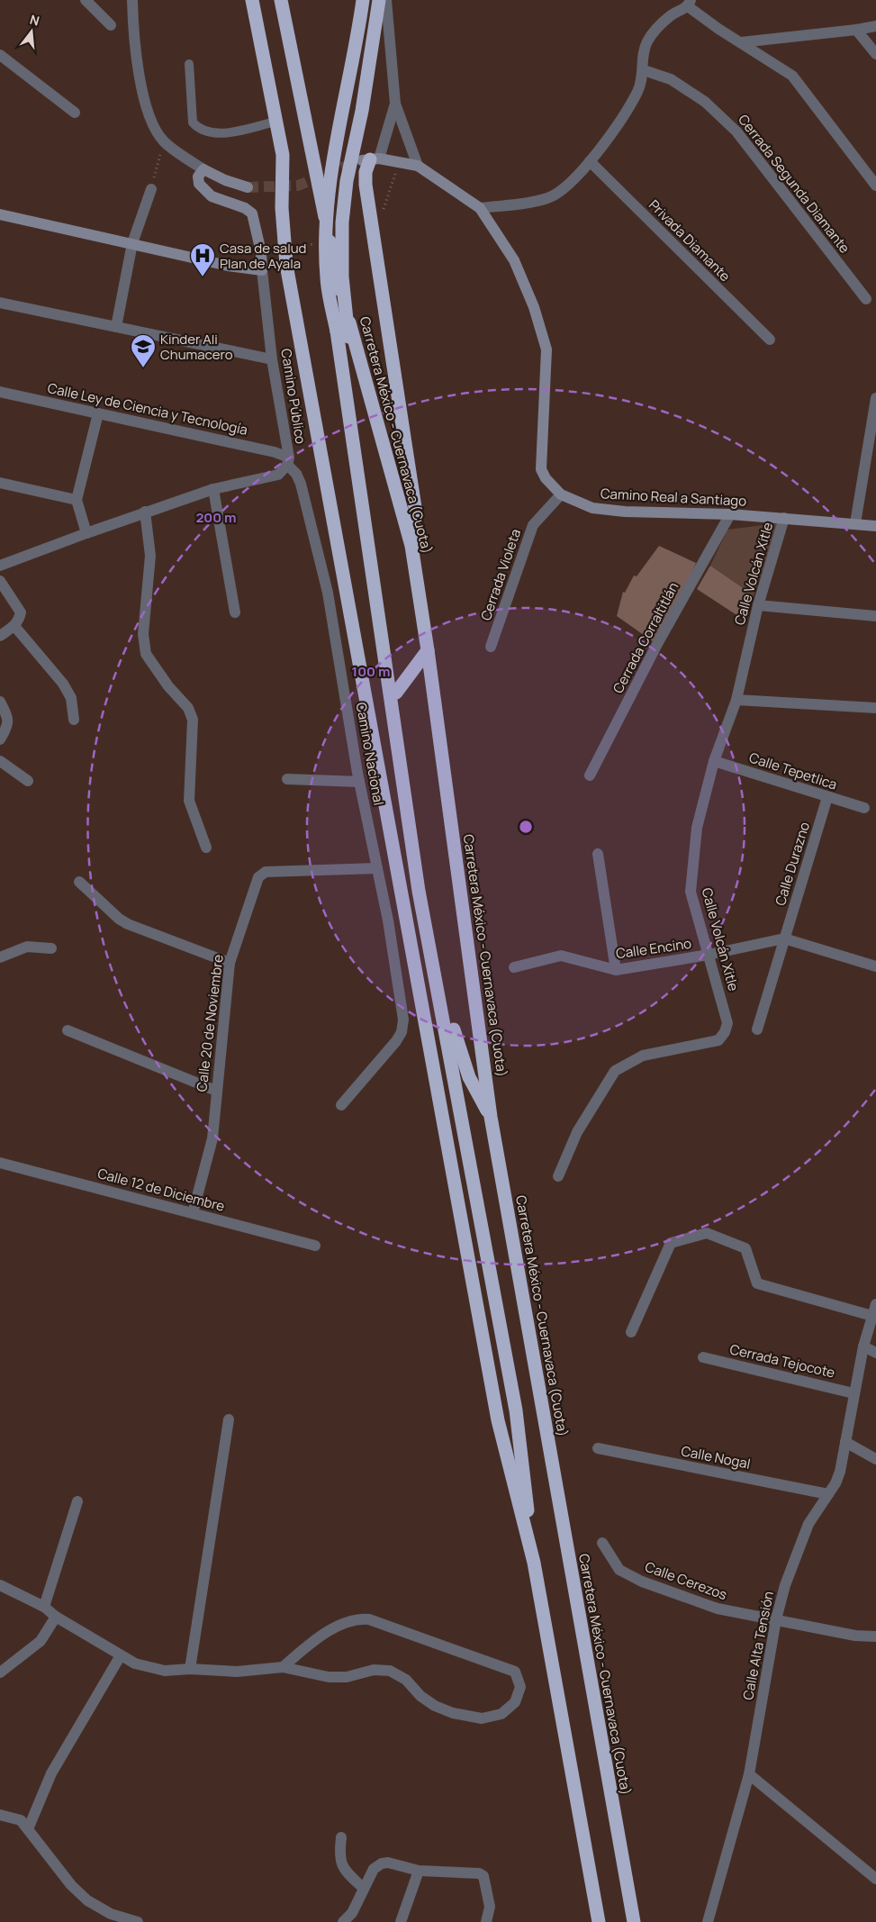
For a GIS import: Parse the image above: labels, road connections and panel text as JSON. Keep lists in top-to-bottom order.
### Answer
{
  "streets": {
    "highway": ["Carretera México - Cuernavaca (Cuota)"],
    "street": [
      "Cerrada Segunda Diamante",
      "Privada Diamante",
      "Camino Público",
      "Calle Ley de Ciencia y Tecnología",
      "Camino Real a Santiago",
      "Calle Volcán Xitle",
      "Cerrada Violeta",
      "Cerrada Corraltitlán",
      "Camino Nacional",
      "Calle Tepetlica",
      "Calle Durazno",
      "Calle Encino",
      "Calle 20 de Noviembre",
      "Calle 12 de Diciembre",
      "Cerrada Tejocote",
      "Calle Nogal",
      "Calle Cerezos",
      "Calle Alta Tensión"
    ]
  },
  "crossings": [
    ["Camino Público", "Calle Ley de Ciencia y Tecnología"],
    ["Camino Público", "Camino Nacional"],
    ["Calle Ley de Ciencia y Tecnología", "Camino Nacional"],
    ["Camino Real a Santiago", "Calle Volcán Xitle"],
    ["Camino Real a Santiago", "Cerrada Violeta"],
    ["Camino Real a Santiago", "Cerrada Corraltitlán"],
    ["Calle Volcán Xitle", "Calle Tepetlica"],
    ["Calle Volcán Xitle", "Calle Encino"],
    ["Camino Nacional", "Calle 20 de Noviembre"],
    ["Calle Tepetlica", "Calle Durazno"],
    ["Calle Durazno", "Calle Encino"],
    ["Calle 20 de Noviembre", "Calle 12 de Diciembre"],
    ["Cerrada Tejocote", "Calle Alta Tensión"],
    ["Calle Nogal", "Calle Alta Tensión"],
    ["Calle Cerezos", "Calle Alta Tensión"]
  ],
  "places": {
    "hospital": ["Casa de salud Plan de Ayala"],
    "school or university": ["Kinder Ali Chumacero"]
  },
  "north": "top",
  "rings": ["200 m", "100 m"]
}
